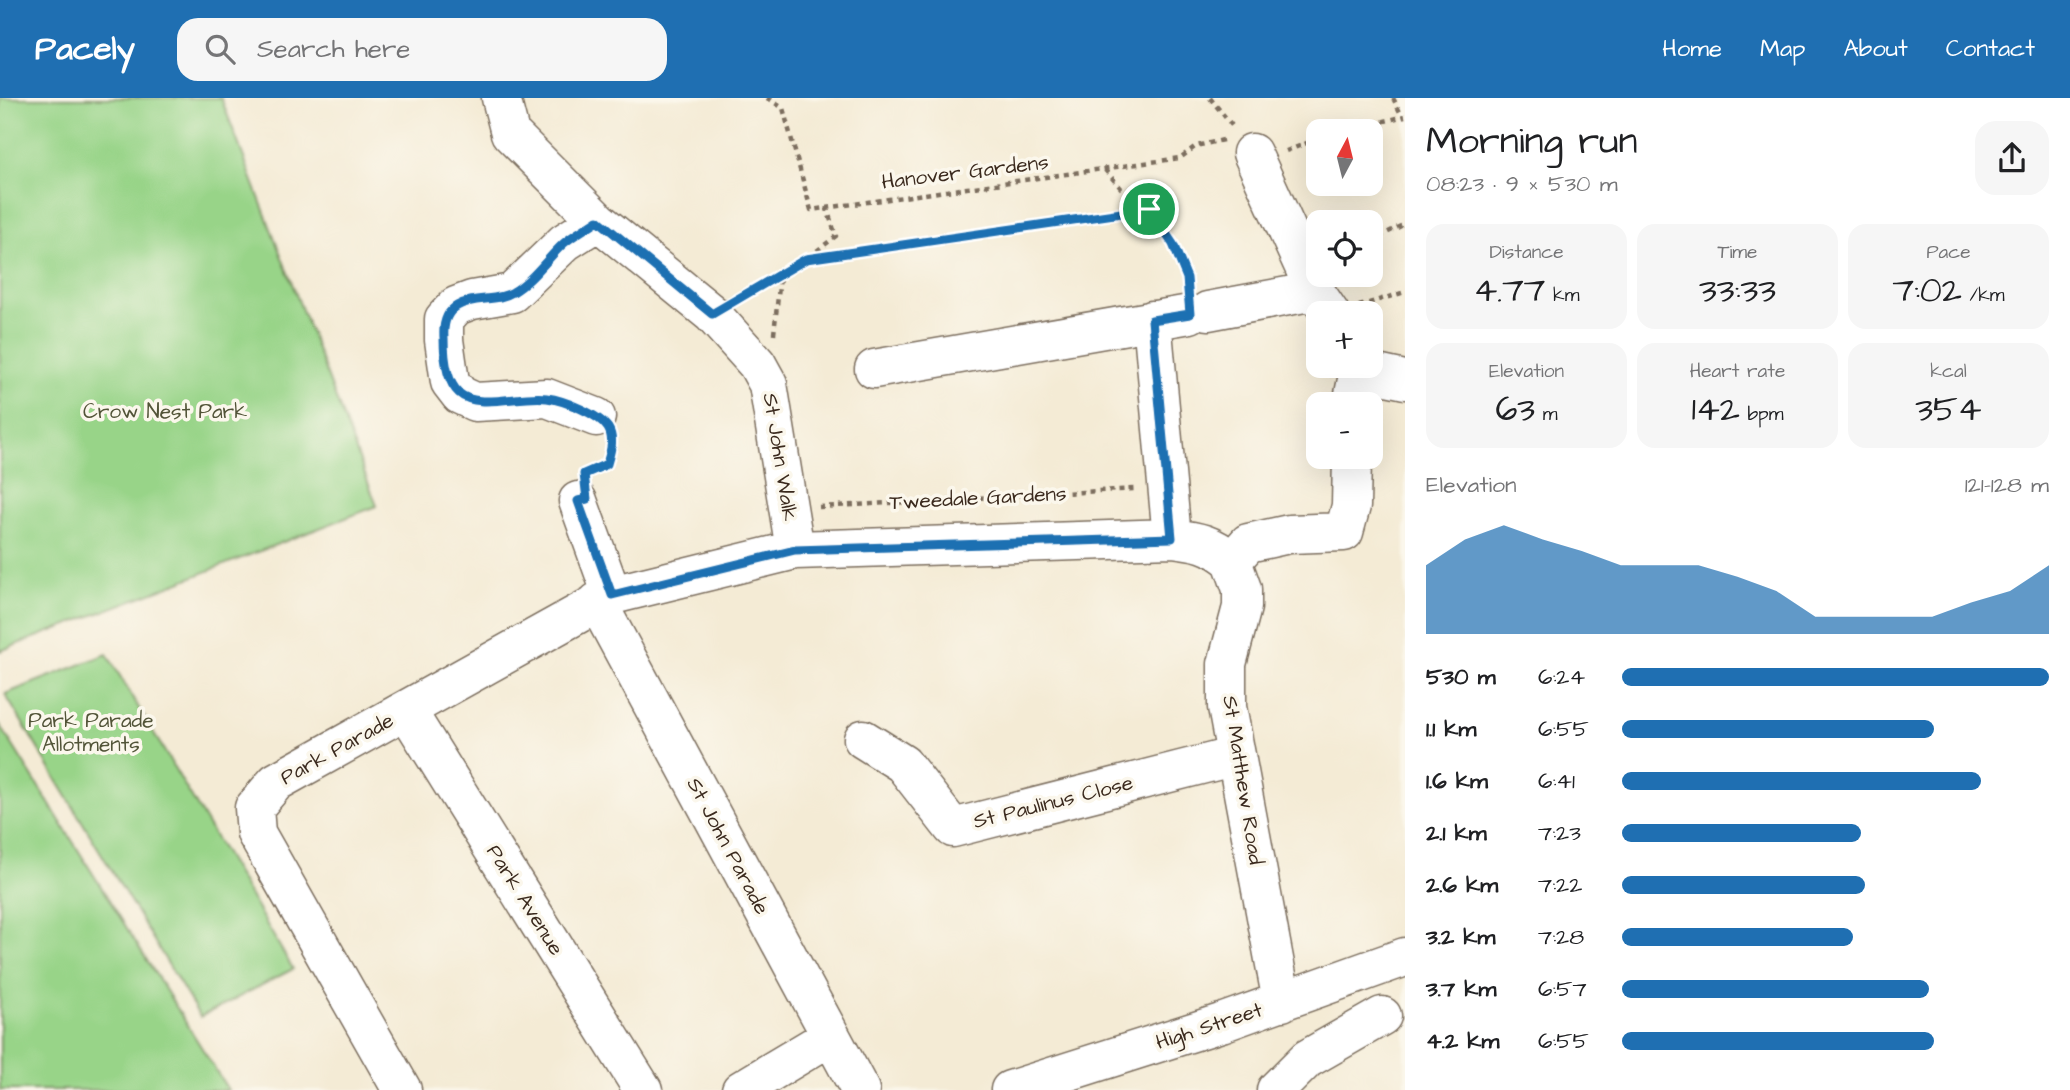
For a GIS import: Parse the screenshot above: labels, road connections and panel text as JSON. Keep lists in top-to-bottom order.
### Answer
{
  "streets": {
    "street": [
      "St John Walk",
      "Park Parade",
      "St Matthew Road",
      "St Paulinus Close",
      "St John Parade",
      "Park Avenue",
      "High Street"
    ],
    "path": ["Hanover Gardens", "Tweedale Gardens"]
  },
  "crossings": [
    ["St John Walk", "Tweedale Gardens"],
    ["St John Walk", "Park Parade"],
    ["Park Parade", "St Matthew Road"],
    ["Park Parade", "St John Parade"],
    ["Park Parade", "Park Avenue"],
    ["St Matthew Road", "St Paulinus Close"],
    ["St Matthew Road", "High Street"]
  ],
  "parks": ["Crow Nest Park", "Park Parade Allotments"],
  "north": "top",
  "page": {
    "header": "Pacely",
    "search": "Search here",
    "nav": [
      "Home",
      "Map",
      "About",
      "Contact"
    ],
    "heading": ["Morning run", "08:23 · 9 × 530 m"],
    "map_buttons": ["+", "−"],
    "stats": [
      ["Distance", "4.77 km"],
      ["Time", "33:33"],
      ["Pace", "7:02 /km"],
      ["Elevation", "63 m"],
      ["Heart rate", "142 bpm"],
      ["kcal", "354"]
    ],
    "chart": ["Elevation", "121–128 m"],
    "list": [
      {
        "name": "530 m",
        "note": "6:24"
      },
      {
        "name": "1.1 km",
        "note": "6:55"
      },
      {
        "name": "1.6 km",
        "note": "6:41"
      },
      {
        "name": "2.1 km",
        "note": "7:23"
      },
      {
        "name": "2.6 km",
        "note": "7:22"
      },
      {
        "name": "3.2 km",
        "note": "7:28"
      },
      {
        "name": "3.7 km",
        "note": "6:57"
      },
      {
        "name": "4.2 km",
        "note": "6:55"
      }
    ]
  }
}
